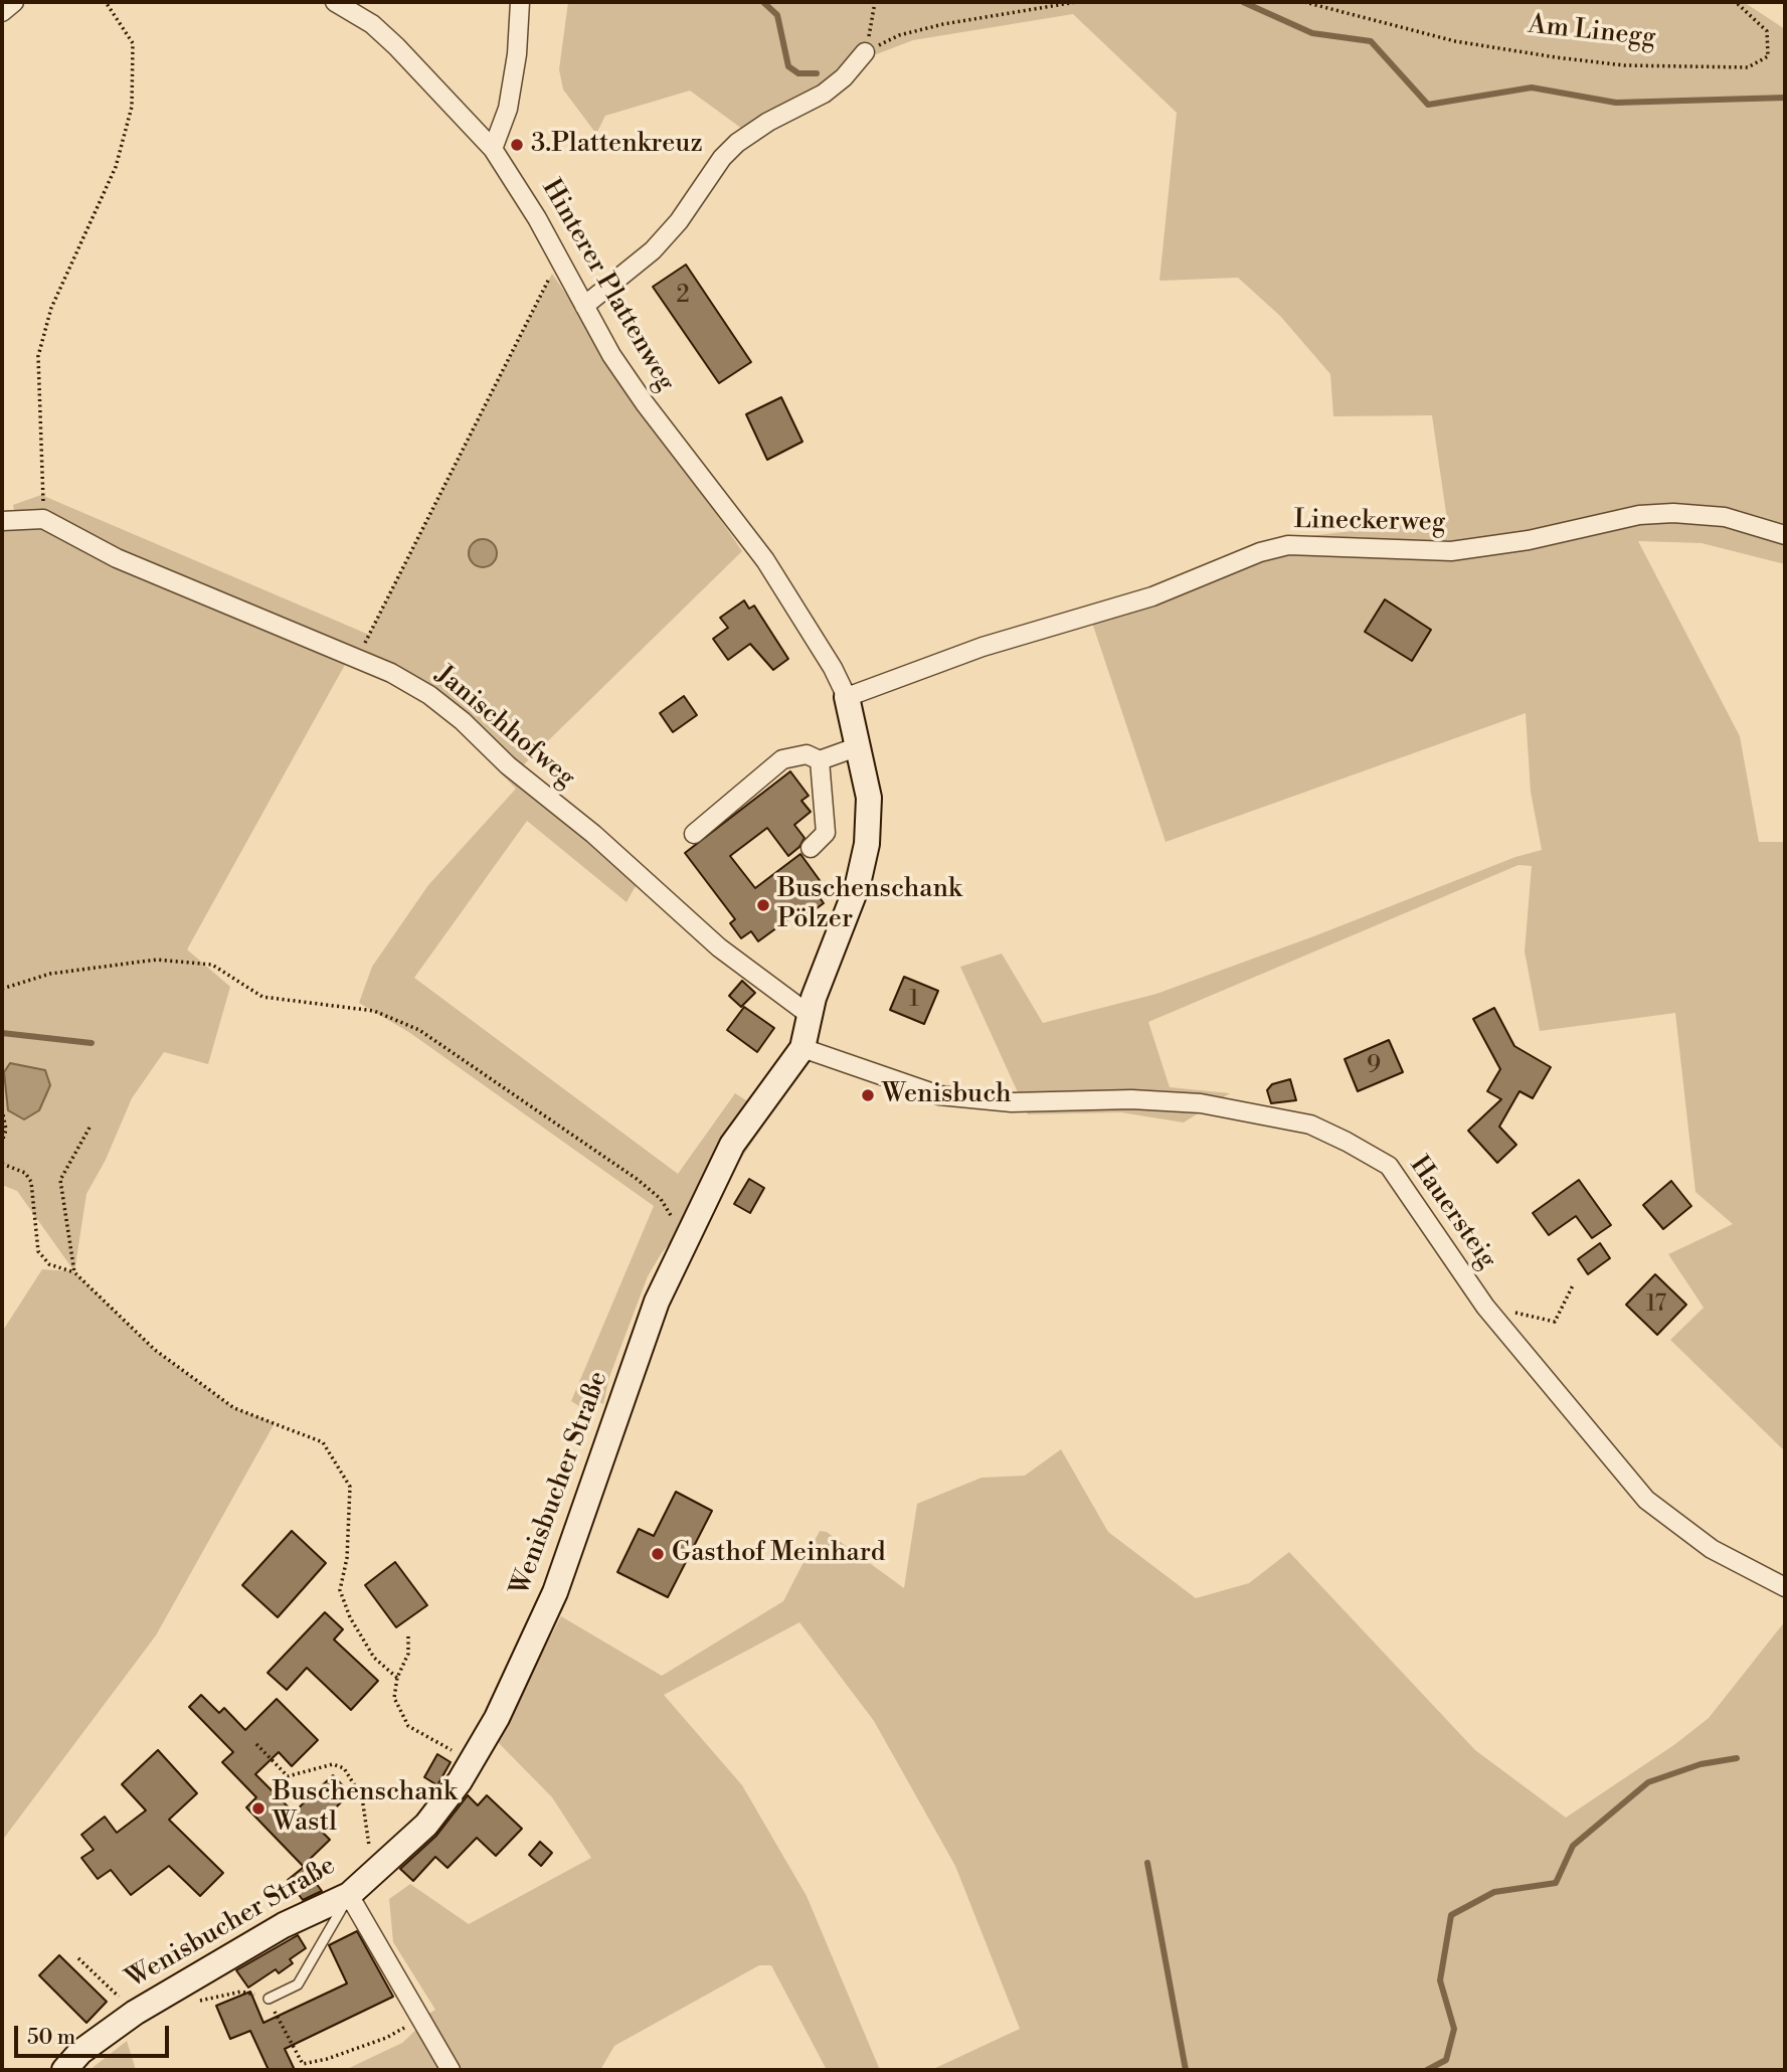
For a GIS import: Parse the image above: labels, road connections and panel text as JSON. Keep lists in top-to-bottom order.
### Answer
{
  "streets": {
    "street": [
      "Hinterer Plattenweg",
      "Lineckerweg",
      "Janischhofweg",
      "Hauersteig",
      "Wenisbucher Straße"
    ],
    "path": ["Am Linegg"]
  },
  "crossings": [
    ["Hinterer Plattenweg", "Lineckerweg"],
    ["Hinterer Plattenweg", "Wenisbucher Straße"],
    ["Lineckerweg", "Wenisbucher Straße"],
    ["Janischhofweg", "Wenisbucher Straße"],
    ["Hauersteig", "Wenisbucher Straße"]
  ],
  "places": [
    "3.Plattenkreuz",
    "Buschenschank Pölzer",
    "Wenisbuch",
    "Gasthof Meinhard",
    "Buschenschank Wastl"
  ],
  "house_numbers": [
    "2",
    "1",
    "9",
    "17"
  ],
  "scale_bar": "50 m"
}
